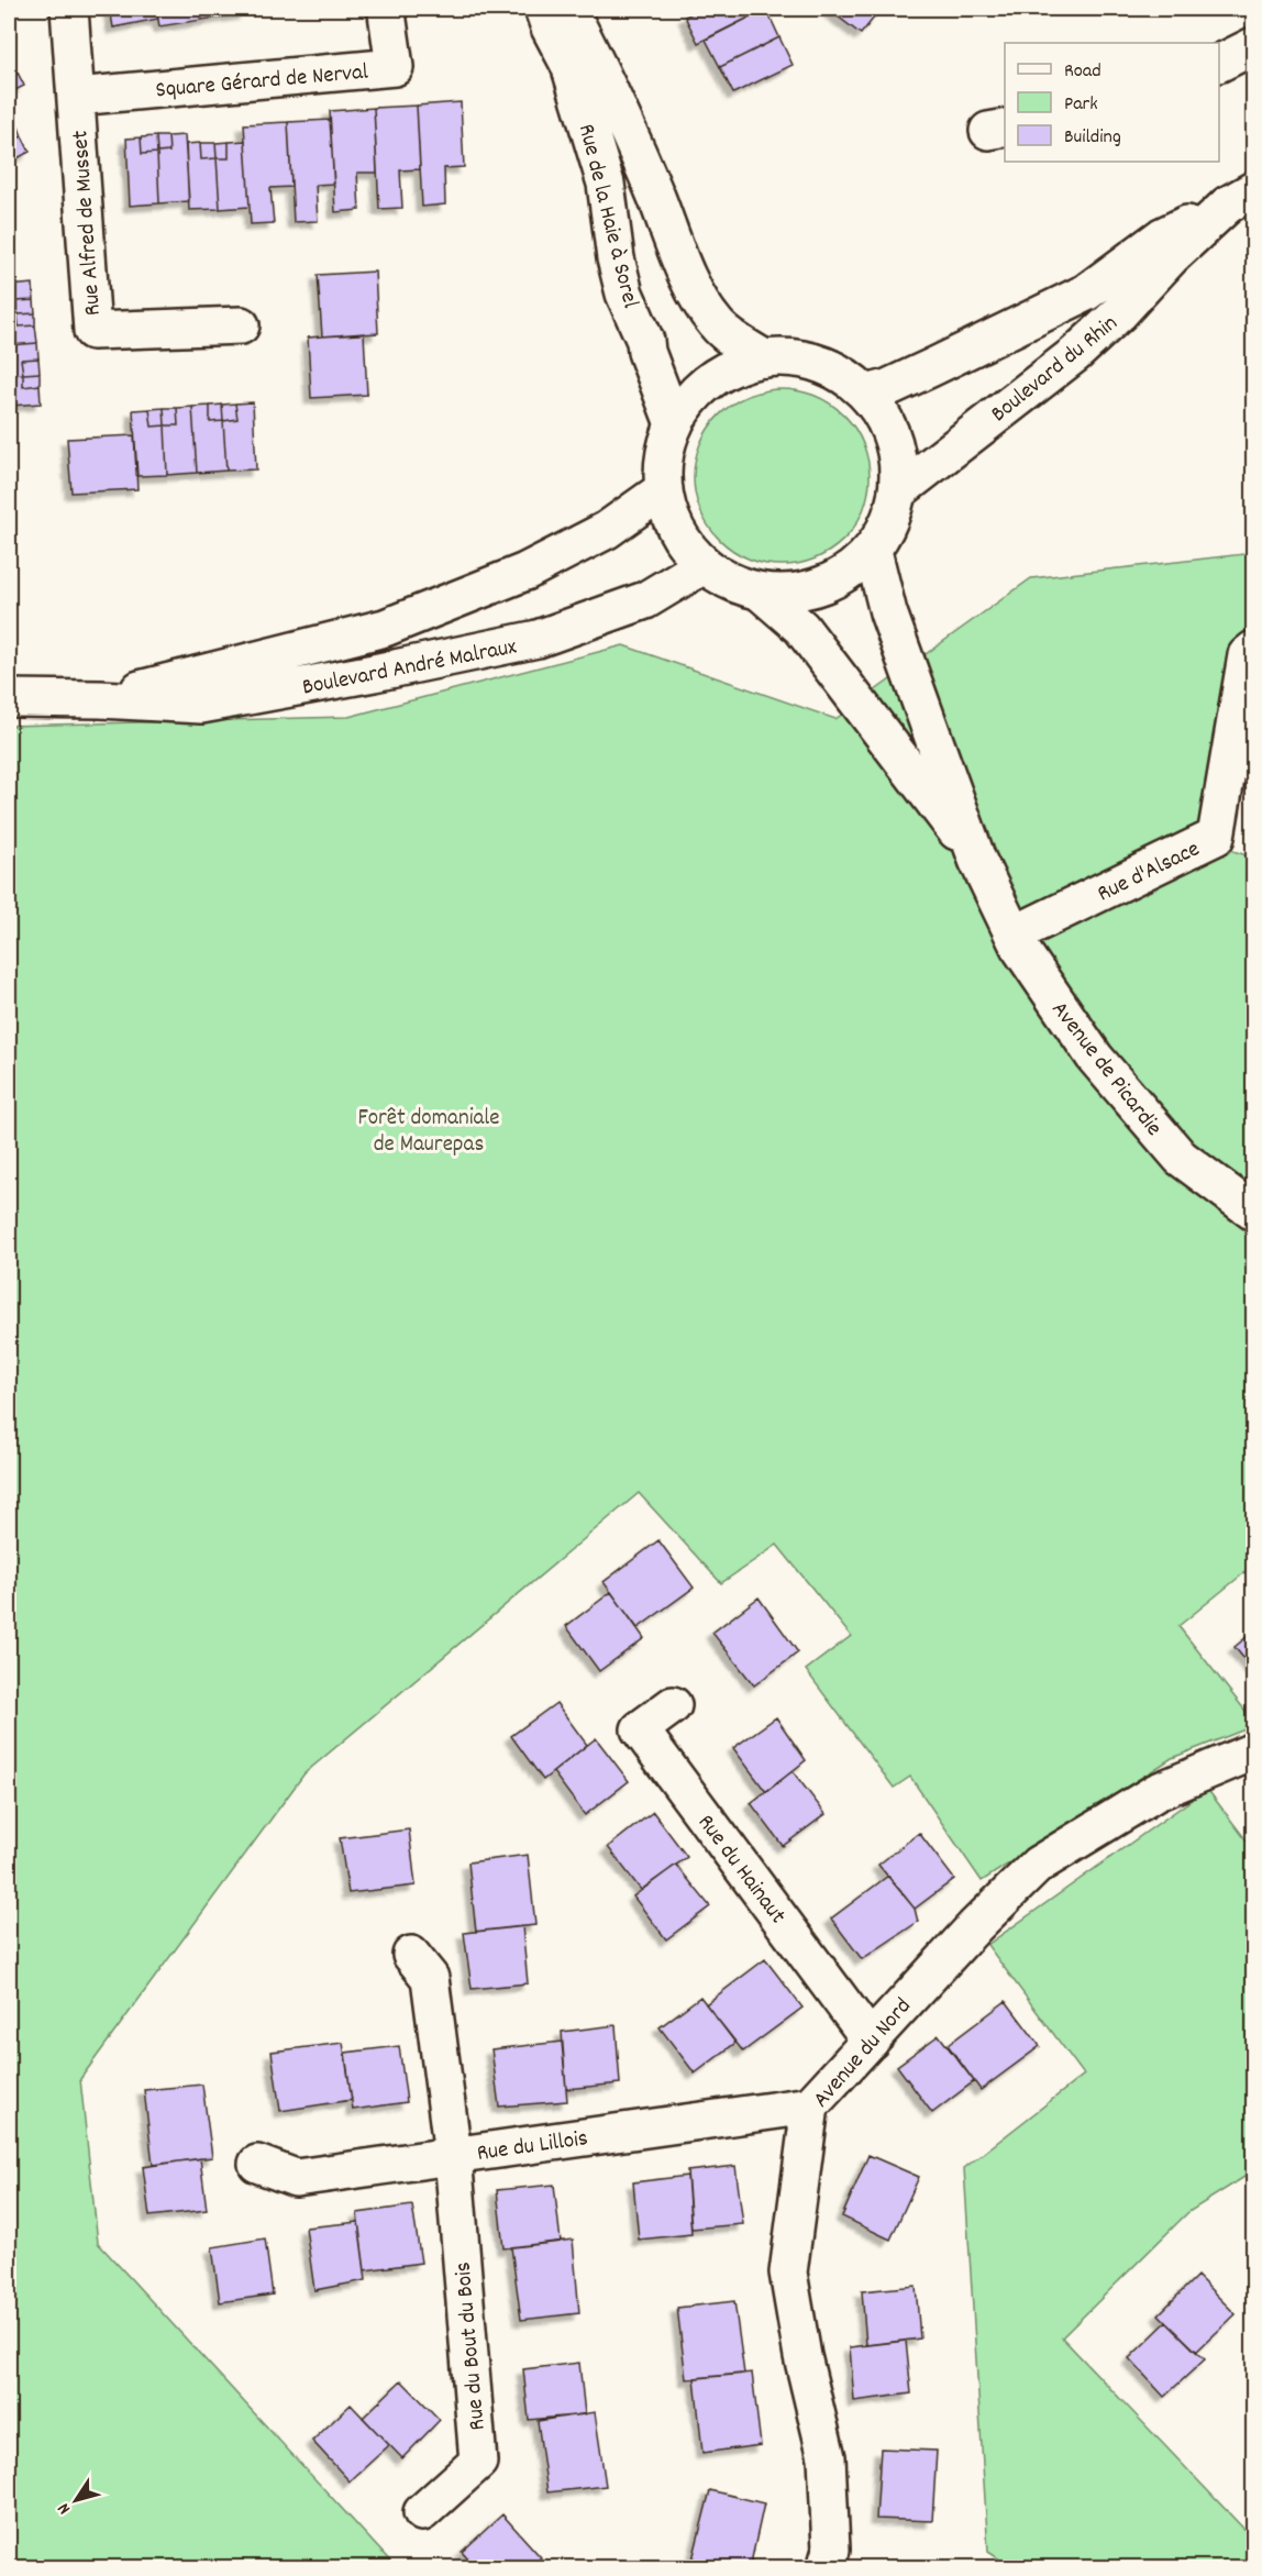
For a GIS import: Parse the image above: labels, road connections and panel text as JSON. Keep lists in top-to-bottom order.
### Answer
{
  "streets": {
    "street": [
      "Square Gérard de Nerval",
      "Rue de la Haie à Sorel",
      "Rue Alfred de Musset",
      "Boulevard du Rhin",
      "Boulevard André Malraux",
      "Rue d'Alsace",
      "Avenue de Picardie",
      "Rue du Hainaut",
      "Avenue du Nord",
      "Rue du Lillois",
      "Rue du Bout du Bois"
    ]
  },
  "crossings": [
    ["Square Gérard de Nerval", "Rue Alfred de Musset"],
    ["Rue de la Haie à Sorel", "Boulevard du Rhin"],
    ["Rue de la Haie à Sorel", "Boulevard André Malraux"],
    ["Rue de la Haie à Sorel", "Avenue de Picardie"],
    ["Boulevard du Rhin", "Boulevard André Malraux"],
    ["Boulevard du Rhin", "Avenue de Picardie"],
    ["Boulevard André Malraux", "Avenue de Picardie"],
    ["Rue d'Alsace", "Avenue de Picardie"],
    ["Rue du Hainaut", "Avenue du Nord"],
    ["Avenue du Nord", "Rue du Lillois"],
    ["Rue du Lillois", "Rue du Bout du Bois"]
  ],
  "parks": ["Forêt domaniale de Maurepas"],
  "legend": ["Road", "Park", "Building"],
  "north": "bottom left"
}
